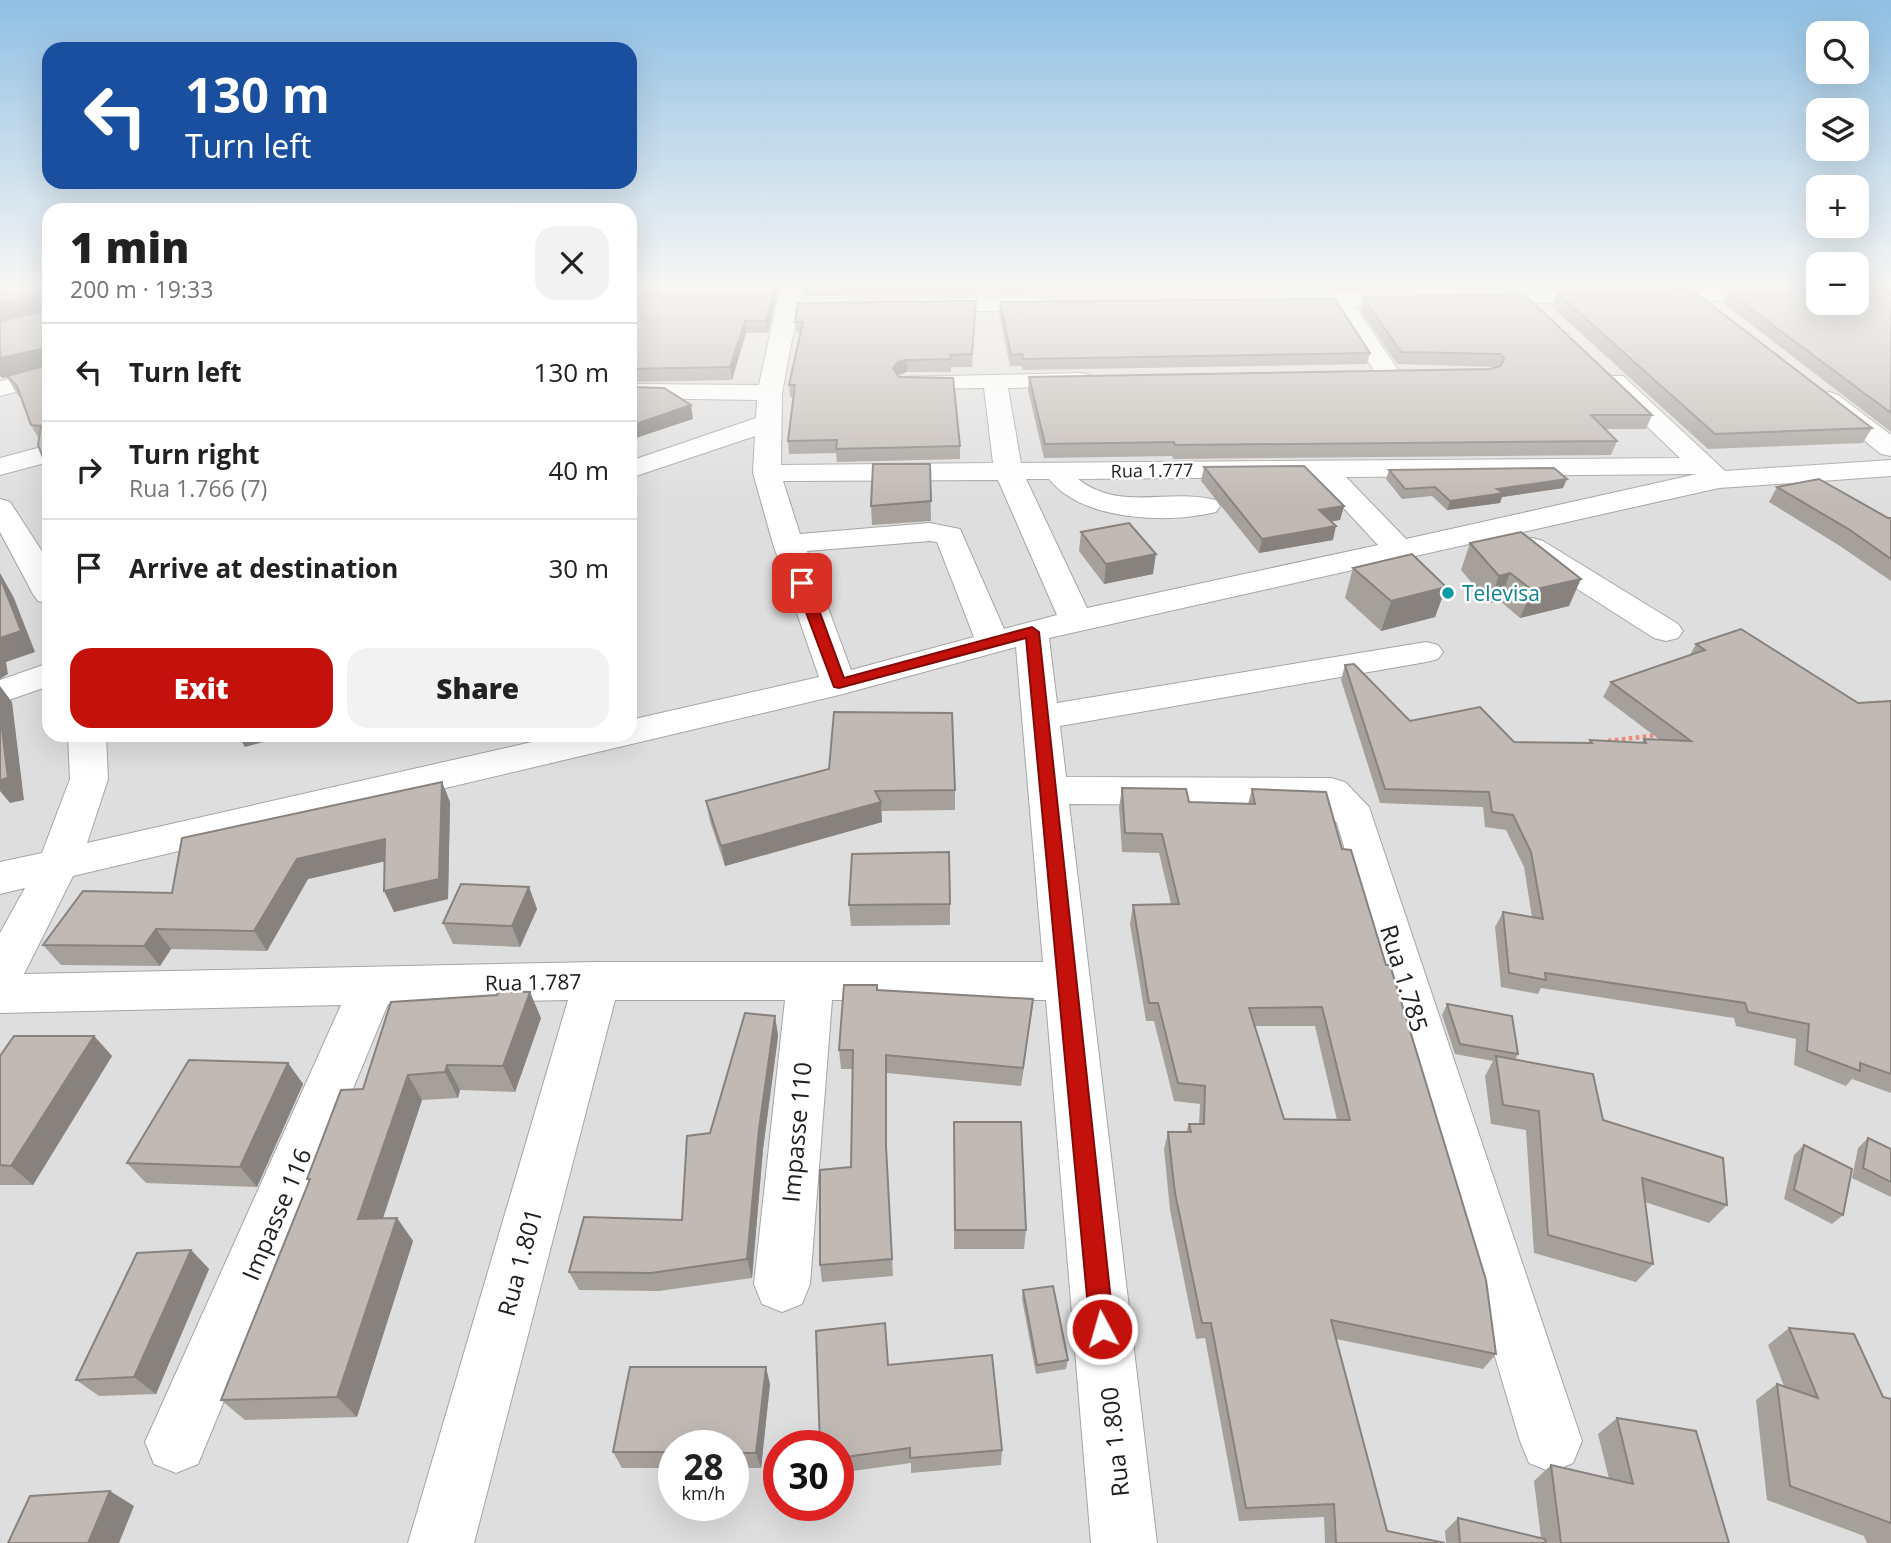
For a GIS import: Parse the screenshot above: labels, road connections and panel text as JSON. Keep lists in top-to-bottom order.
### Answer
{
  "streets": {
    "street": [
      "Rua 1.777",
      "Rua 1.785",
      "Rua 1.787",
      "Impasse 110",
      "Impasse 116",
      "Rua 1.801",
      "Rua 1.800"
    ]
  },
  "crossings": [
    ["Rua 1.785", "Rua 1.800"],
    ["Rua 1.787", "Impasse 110"],
    ["Rua 1.787", "Impasse 116"],
    ["Rua 1.787", "Rua 1.801"],
    ["Rua 1.787", "Rua 1.800"]
  ],
  "places": ["Televisa"],
  "page": {
    "map_buttons": ["+", "−"],
    "turn": ["130 m", "Turn left"],
    "heading": ["1 min", "200 m · 19:33"],
    "list": [
      {
        "name": "Turn left",
        "value": "130 m"
      },
      {
        "name": "Turn right",
        "note": "Rua 1.766 (7)",
        "value": "40 m"
      },
      {
        "name": "Arrive at destination",
        "value": "30 m"
      }
    ],
    "buttons": ["Exit", "Share"],
    "speed": "28 km/h",
    "limit": "30"
  }
}
